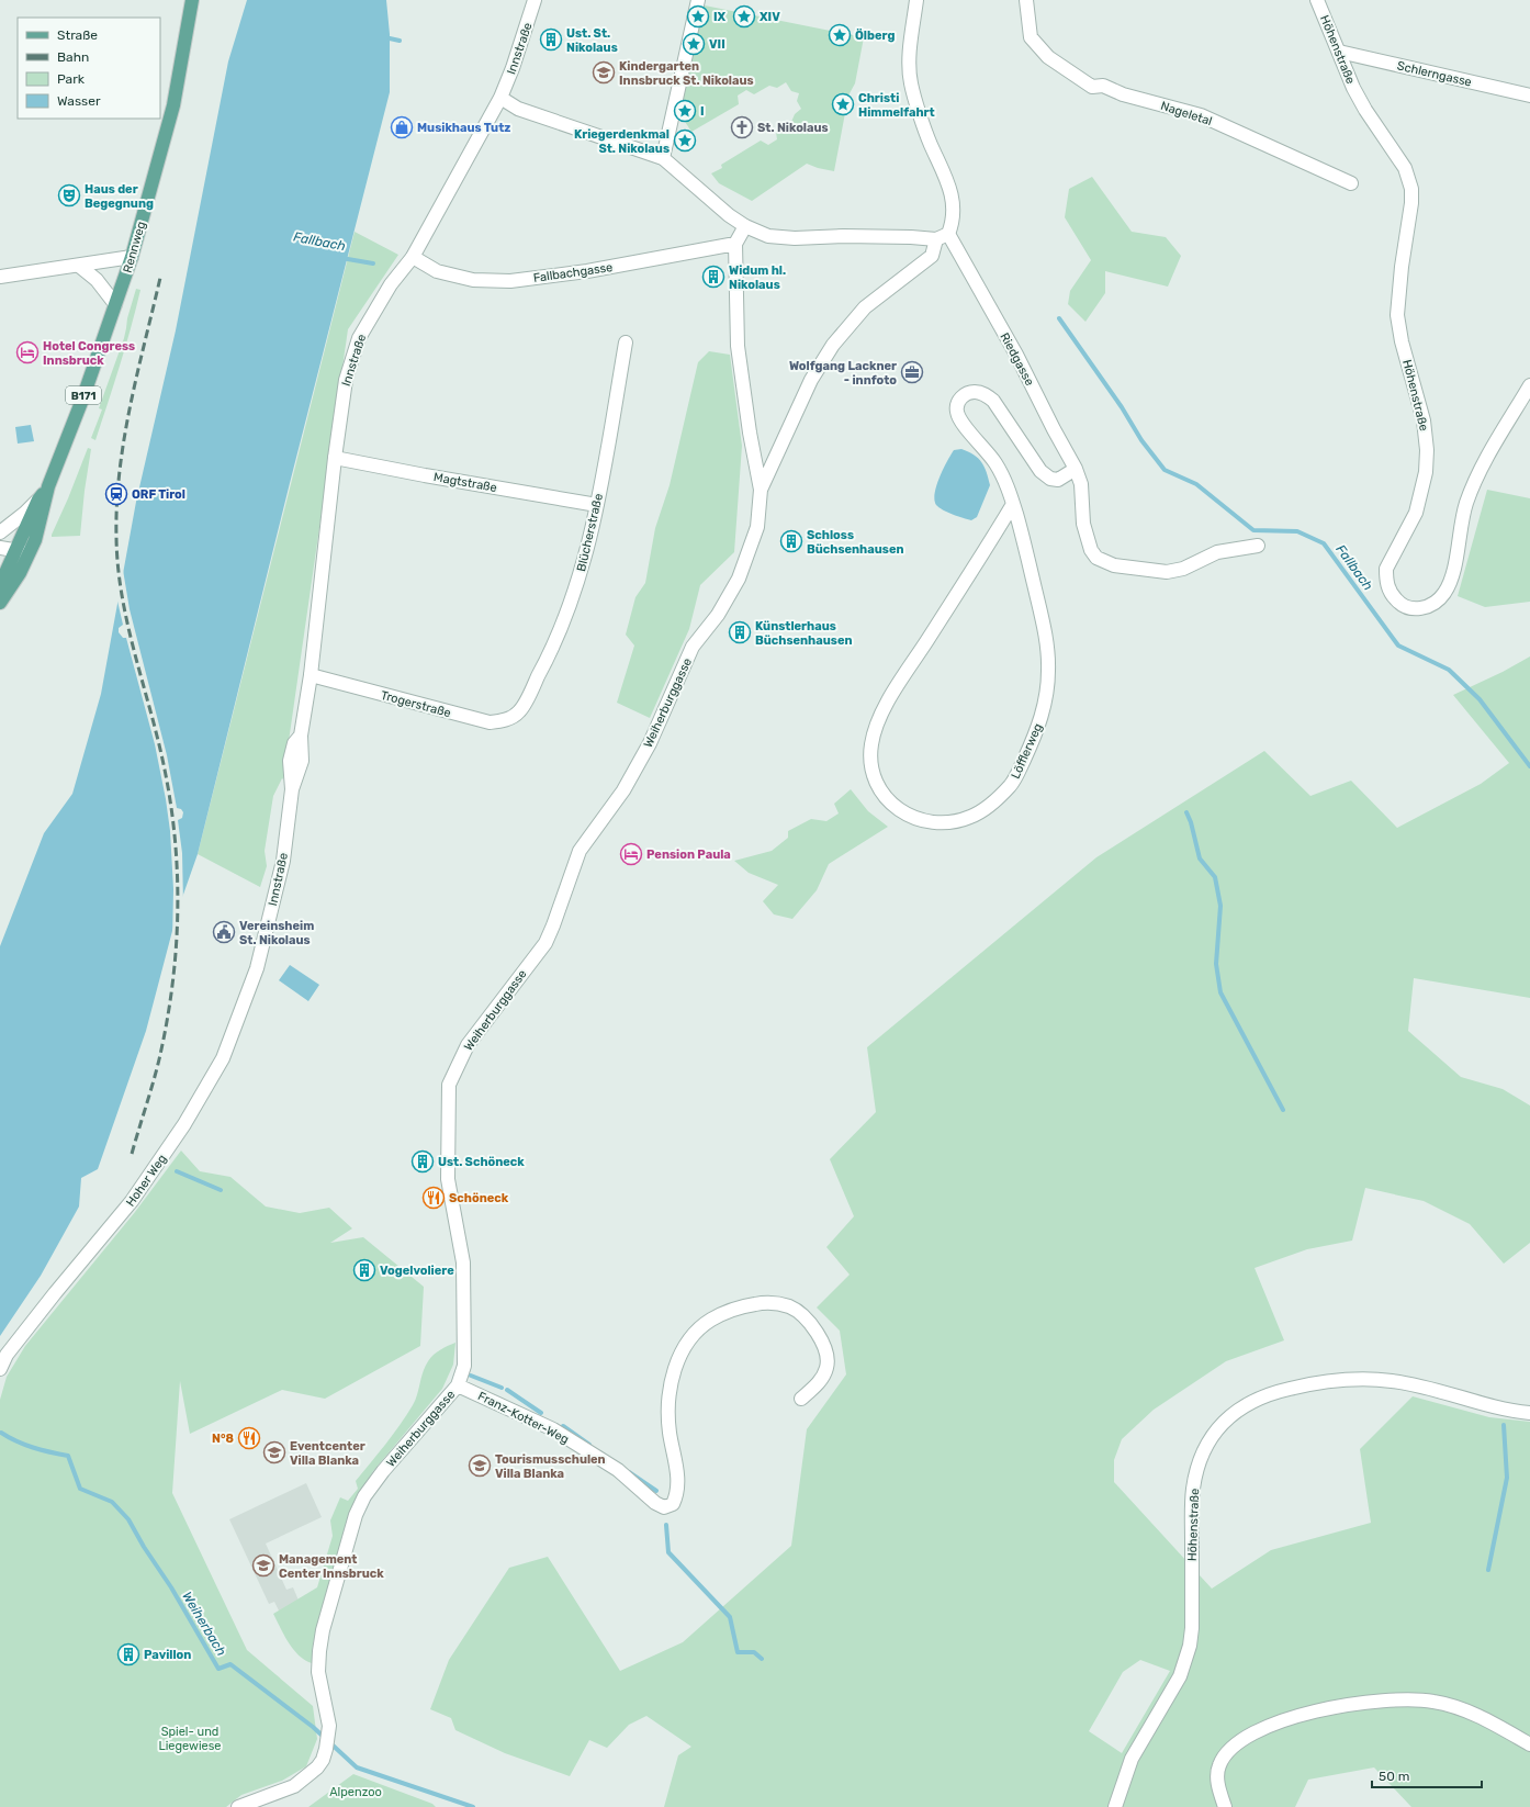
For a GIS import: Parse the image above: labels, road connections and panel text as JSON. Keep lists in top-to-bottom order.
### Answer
{
  "streets": {
    "main road": ["Rennweg", "B171"],
    "street": [
      "Innstraße",
      "Höhenstraße",
      "Schlerngasse",
      "Nageletal",
      "Fallbachgasse",
      "Riedgasse",
      "Magtstraße",
      "Blücherstraße",
      "Weiherburggasse",
      "Trogerstraße",
      "Löfflerweg",
      "Hoher Weg",
      "Franz-Kotter-Weg"
    ]
  },
  "crossings": [
    ["Innstraße", "Fallbachgasse"],
    ["Innstraße", "Magtstraße"],
    ["Innstraße", "Trogerstraße"],
    ["Innstraße", "Hoher Weg"],
    ["Höhenstraße", "Schlerngasse"],
    ["Fallbachgasse", "Weiherburggasse"],
    ["Riedgasse", "Weiherburggasse"],
    ["Riedgasse", "Löfflerweg"],
    ["Magtstraße", "Blücherstraße"],
    ["Blücherstraße", "Trogerstraße"],
    ["Weiherburggasse", "Franz-Kotter-Weg"]
  ],
  "water": ["Fallbach", "Weiherbach"],
  "parks": ["Spiel- und Liegewiese", "Alpenzoo"],
  "places": {
    "place": [
      "IX",
      "XIV",
      "Ölberg",
      "VII",
      "Christi Himmelfahrt",
      "I",
      "Kriegerdenkmal St. Nikolaus"
    ],
    "building": [
      "Ust. St. Nikolaus",
      "Widum hl. Nikolaus",
      "Schloss Büchsenhausen",
      "Künstlerhaus Büchsenhausen",
      "Ust. Schöneck",
      "Vogelvoliere",
      "Pavillon"
    ],
    "school or university": [
      "Kindergarten Innsbruck St. Nikolaus",
      "Eventcenter Villa Blanka",
      "Tourismusschulen Villa Blanka",
      "Management Center Innsbruck"
    ],
    "shop": ["Musikhaus Tutz"],
    "church": ["St. Nikolaus"],
    "theatre": ["Haus der Begegnung"],
    "hotel": ["Hotel Congress Innsbruck", "Pension Paula"],
    "office": ["Wolfgang Lackner - innfoto"],
    "station": ["ORF Tirol"],
    "public building": ["Vereinsheim St. Nikolaus"],
    "restaurant": ["Schöneck", "N°8"]
  },
  "legend": [
    "Straße",
    "Bahn",
    "Park",
    "Wasser"
  ],
  "scale_bar": "50 m"
}
